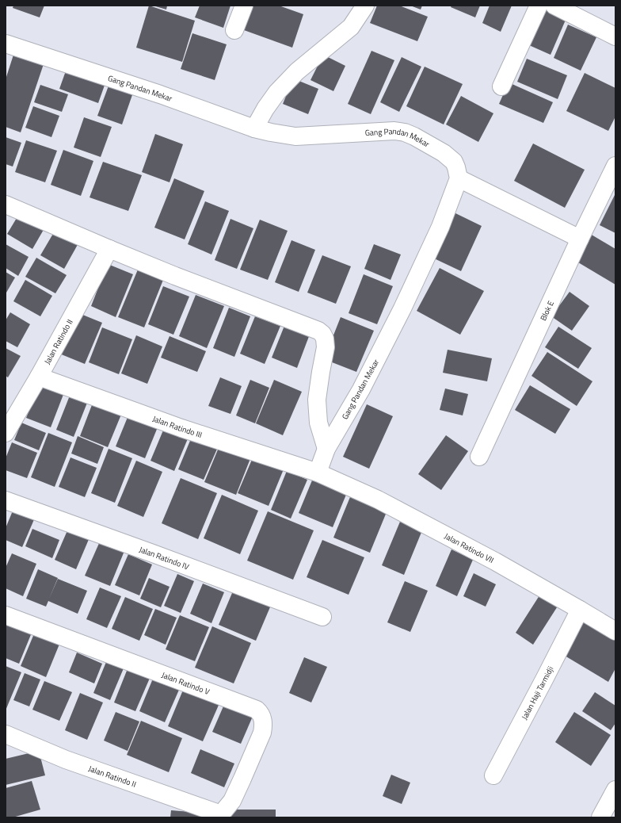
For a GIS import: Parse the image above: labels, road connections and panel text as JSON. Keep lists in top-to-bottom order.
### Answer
{
  "streets": {
    "street": [
      "Gang Pandan Mekar",
      "Blok E",
      "Jalan Ratindo II",
      "Jalan Ratindo III",
      "Jalan Ratindo VII",
      "Jalan Ratindo IV",
      "Jalan Ratindo V",
      "Jalan Haji Tarmidji"
    ]
  },
  "crossings": [
    ["Gang Pandan Mekar", "Jalan Ratindo III"],
    ["Gang Pandan Mekar", "Jalan Ratindo VII"],
    ["Jalan Ratindo II", "Jalan Ratindo III"],
    ["Jalan Ratindo II", "Jalan Ratindo V"],
    ["Jalan Ratindo III", "Jalan Ratindo VII"],
    ["Jalan Ratindo VII", "Jalan Haji Tarmidji"]
  ]
}
